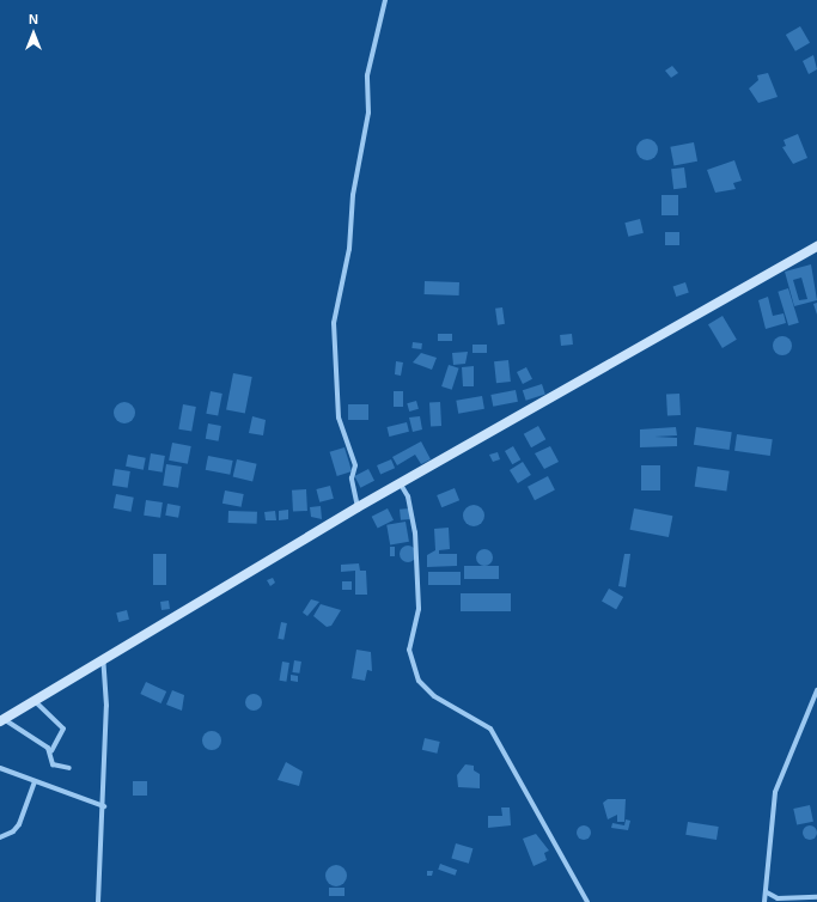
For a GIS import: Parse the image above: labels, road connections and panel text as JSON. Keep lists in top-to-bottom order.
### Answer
{
  "north": "top"
}
